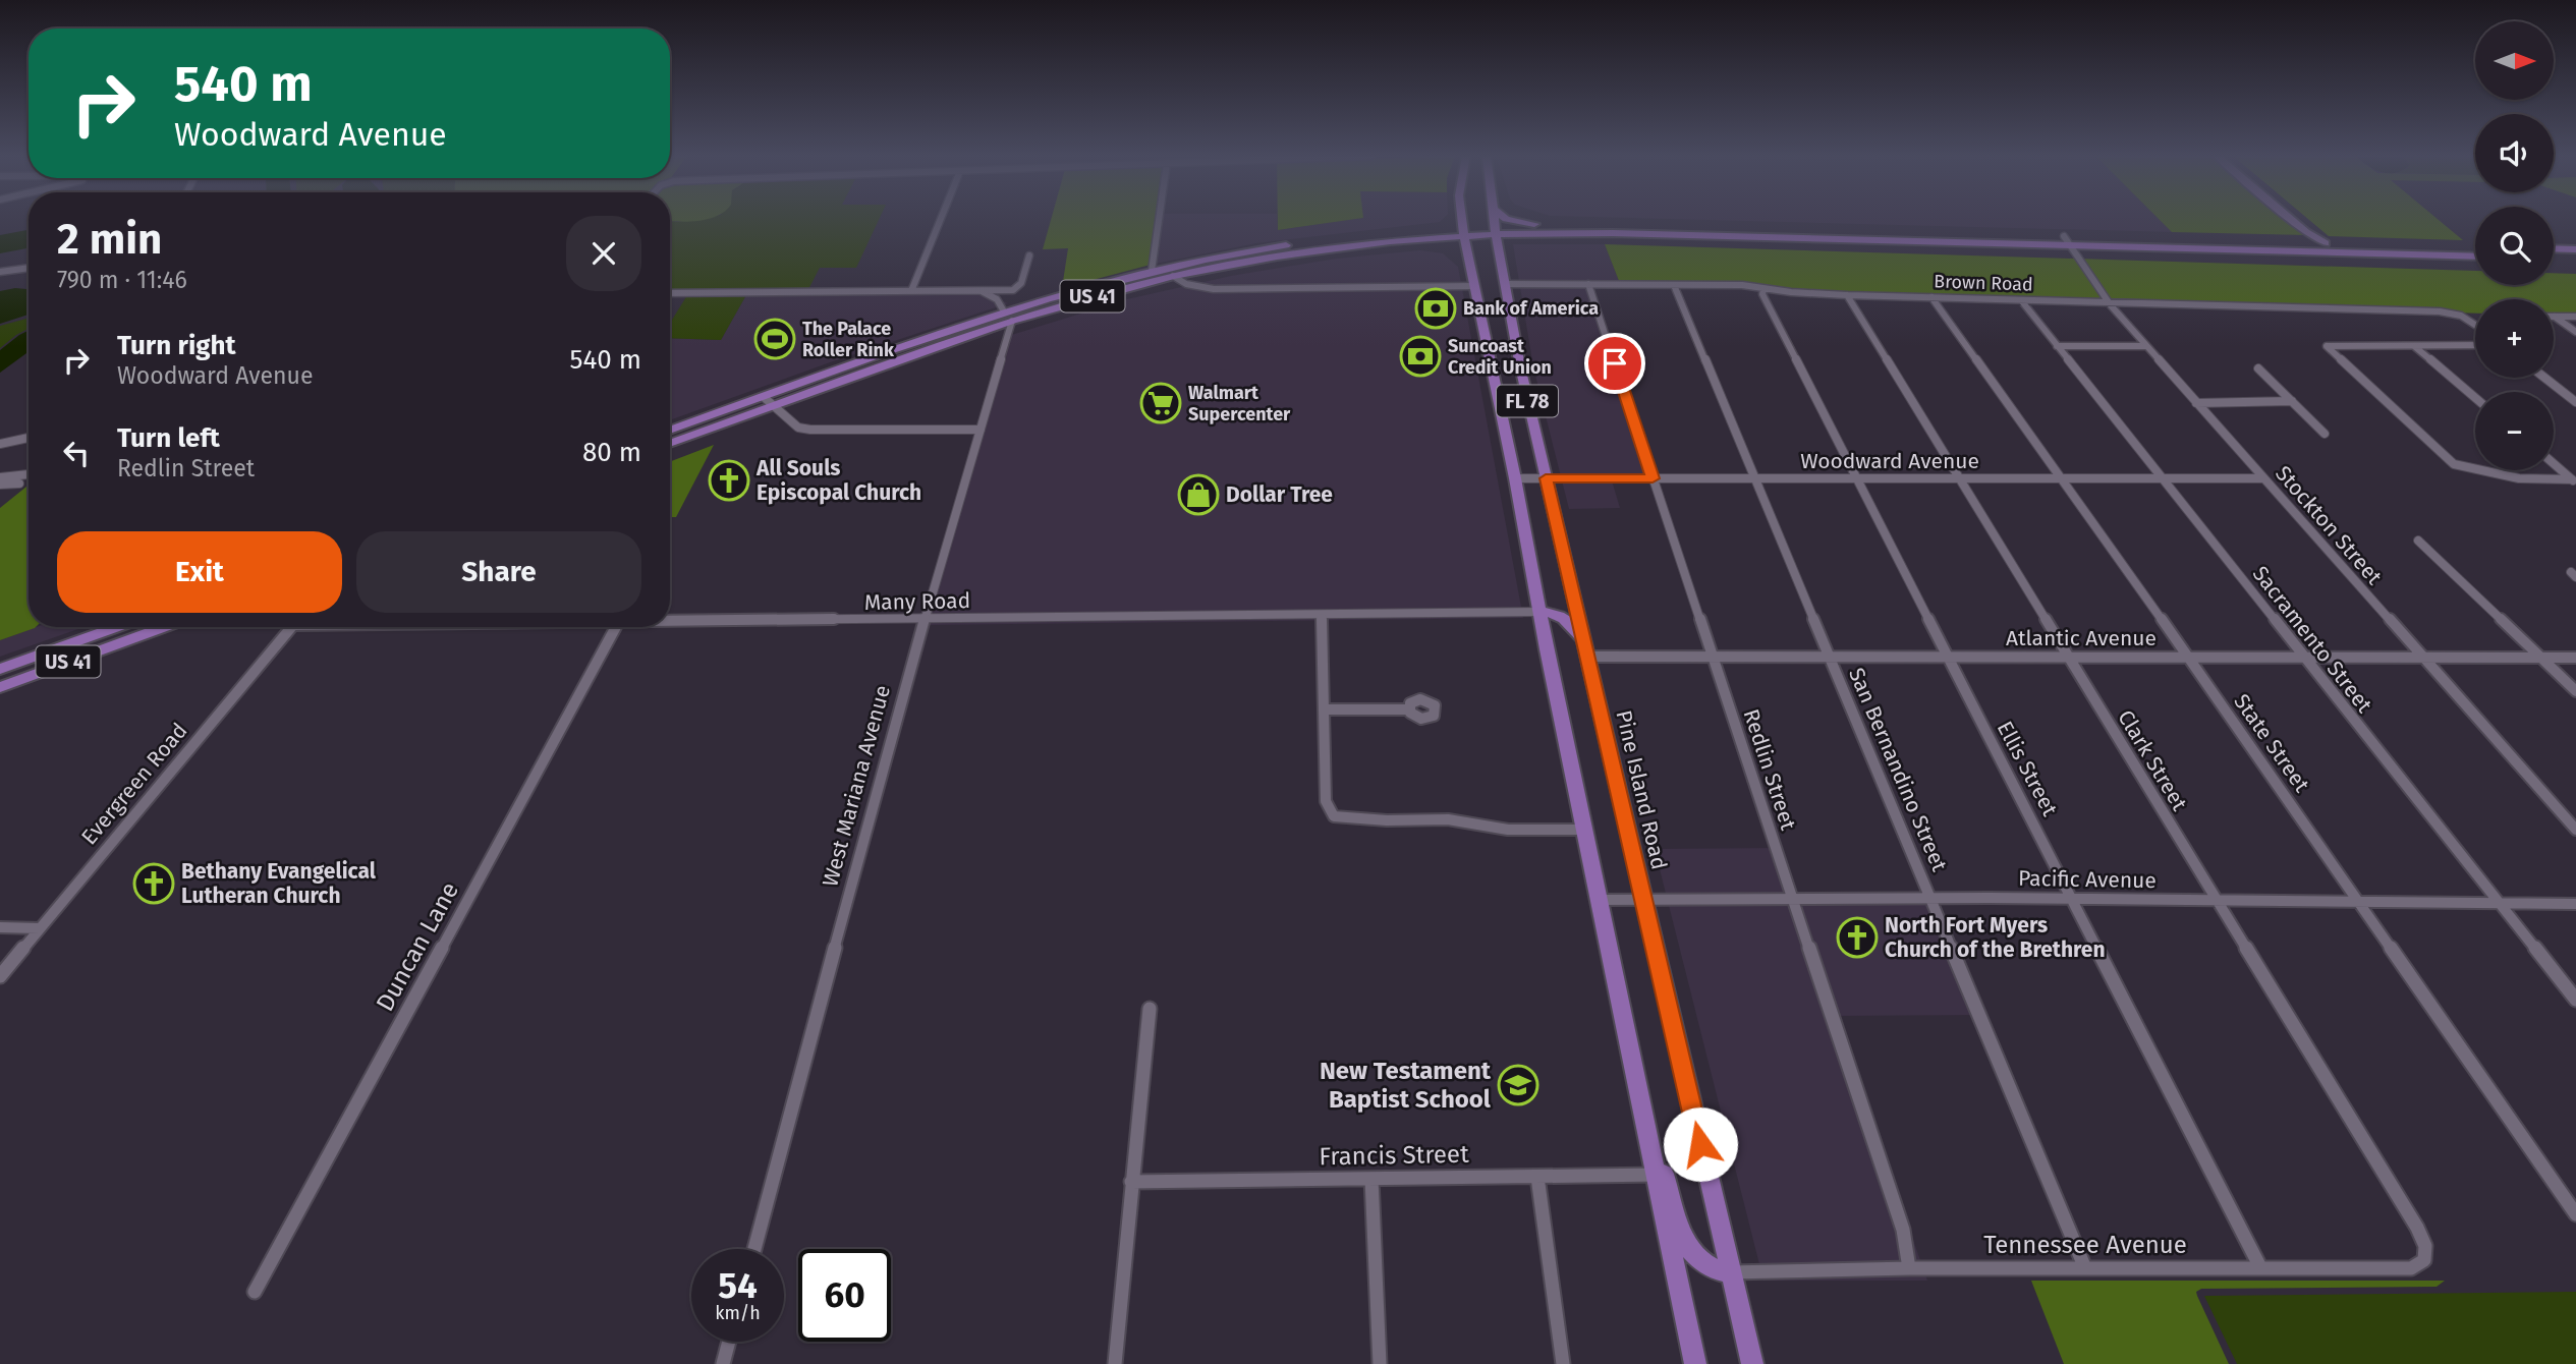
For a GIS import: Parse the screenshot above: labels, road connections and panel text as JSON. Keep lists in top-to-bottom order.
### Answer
{
  "streets": {
    "main road": ["US 41", "FL 78", "Pine Island Road"],
    "street": [
      "Brown Road",
      "Woodward Avenue",
      "Stockton Street",
      "Many Road",
      "Atlantic Avenue",
      "Sacramento Street",
      "State Street",
      "Clark Street",
      "Ellis Street",
      "Redlin Street",
      "San Bernandino Street",
      "Evergreen Road",
      "West Mariana Avenue",
      "Pacific Avenue",
      "Duncan Lane",
      "Francis Street",
      "Tennessee Avenue"
    ]
  },
  "crossings": [
    ["Brown Road", "Stockton Street"],
    ["Brown Road", "Sacramento Street"],
    ["Brown Road", "State Street"],
    ["Brown Road", "Clark Street"],
    ["Brown Road", "Ellis Street"],
    ["Brown Road", "Redlin Street"],
    ["Brown Road", "San Bernandino Street"],
    ["Brown Road", "Pine Island Road"],
    ["US 41", "FL 78"],
    ["US 41", "Stockton Street"],
    ["US 41", "West Mariana Avenue"],
    ["US 41", "Pine Island Road"],
    ["FL 78", "Woodward Avenue"],
    ["FL 78", "Many Road"],
    ["FL 78", "Pine Island Road"],
    ["FL 78", "Pacific Avenue"],
    ["FL 78", "Francis Street"],
    ["Woodward Avenue", "Stockton Street"],
    ["Woodward Avenue", "Sacramento Street"],
    ["Woodward Avenue", "State Street"],
    ["Woodward Avenue", "Clark Street"],
    ["Woodward Avenue", "Ellis Street"],
    ["Woodward Avenue", "Redlin Street"],
    ["Woodward Avenue", "San Bernandino Street"],
    ["Woodward Avenue", "Pine Island Road"],
    ["Stockton Street", "Atlantic Avenue"],
    ["Many Road", "West Mariana Avenue"],
    ["Atlantic Avenue", "Sacramento Street"],
    ["Atlantic Avenue", "State Street"],
    ["Atlantic Avenue", "Clark Street"],
    ["Atlantic Avenue", "Ellis Street"],
    ["Atlantic Avenue", "Redlin Street"],
    ["Atlantic Avenue", "San Bernandino Street"],
    ["Atlantic Avenue", "Pine Island Road"],
    ["Sacramento Street", "Pacific Avenue"],
    ["State Street", "Pacific Avenue"],
    ["Clark Street", "Pacific Avenue"],
    ["Clark Street", "Tennessee Avenue"],
    ["Ellis Street", "Pacific Avenue"],
    ["Ellis Street", "Tennessee Avenue"],
    ["Redlin Street", "Pacific Avenue"],
    ["Redlin Street", "Tennessee Avenue"],
    ["San Bernandino Street", "Pacific Avenue"],
    ["San Bernandino Street", "Tennessee Avenue"],
    ["Pine Island Road", "Pacific Avenue"],
    ["Pine Island Road", "Tennessee Avenue"]
  ],
  "places": {
    "bank": ["Bank of America", "Suncoast Credit Union"],
    "sports": ["The Palace Roller Rink"],
    "supermarket": ["Walmart Supercenter"],
    "church": ["All Souls Episcopal Church", "Bethany Evangelical Lutheran Church", "North Fort Myers Church of the Brethren"],
    "shop": ["Dollar Tree"],
    "school or university": ["New Testament Baptist School"]
  },
  "north": "right",
  "page": {
    "map_buttons": ["+", "−"],
    "turn": ["540 m", "Woodward Avenue"],
    "heading": ["2 min", "790 m · 11:46"],
    "list": [
      {
        "name": "Turn right",
        "note": "Woodward Avenue",
        "value": "540 m"
      },
      {
        "name": "Turn left",
        "note": "Redlin Street",
        "value": "80 m"
      }
    ],
    "buttons": ["Exit", "Share"],
    "speed": "54 km/h",
    "limit": "60"
  }
}
